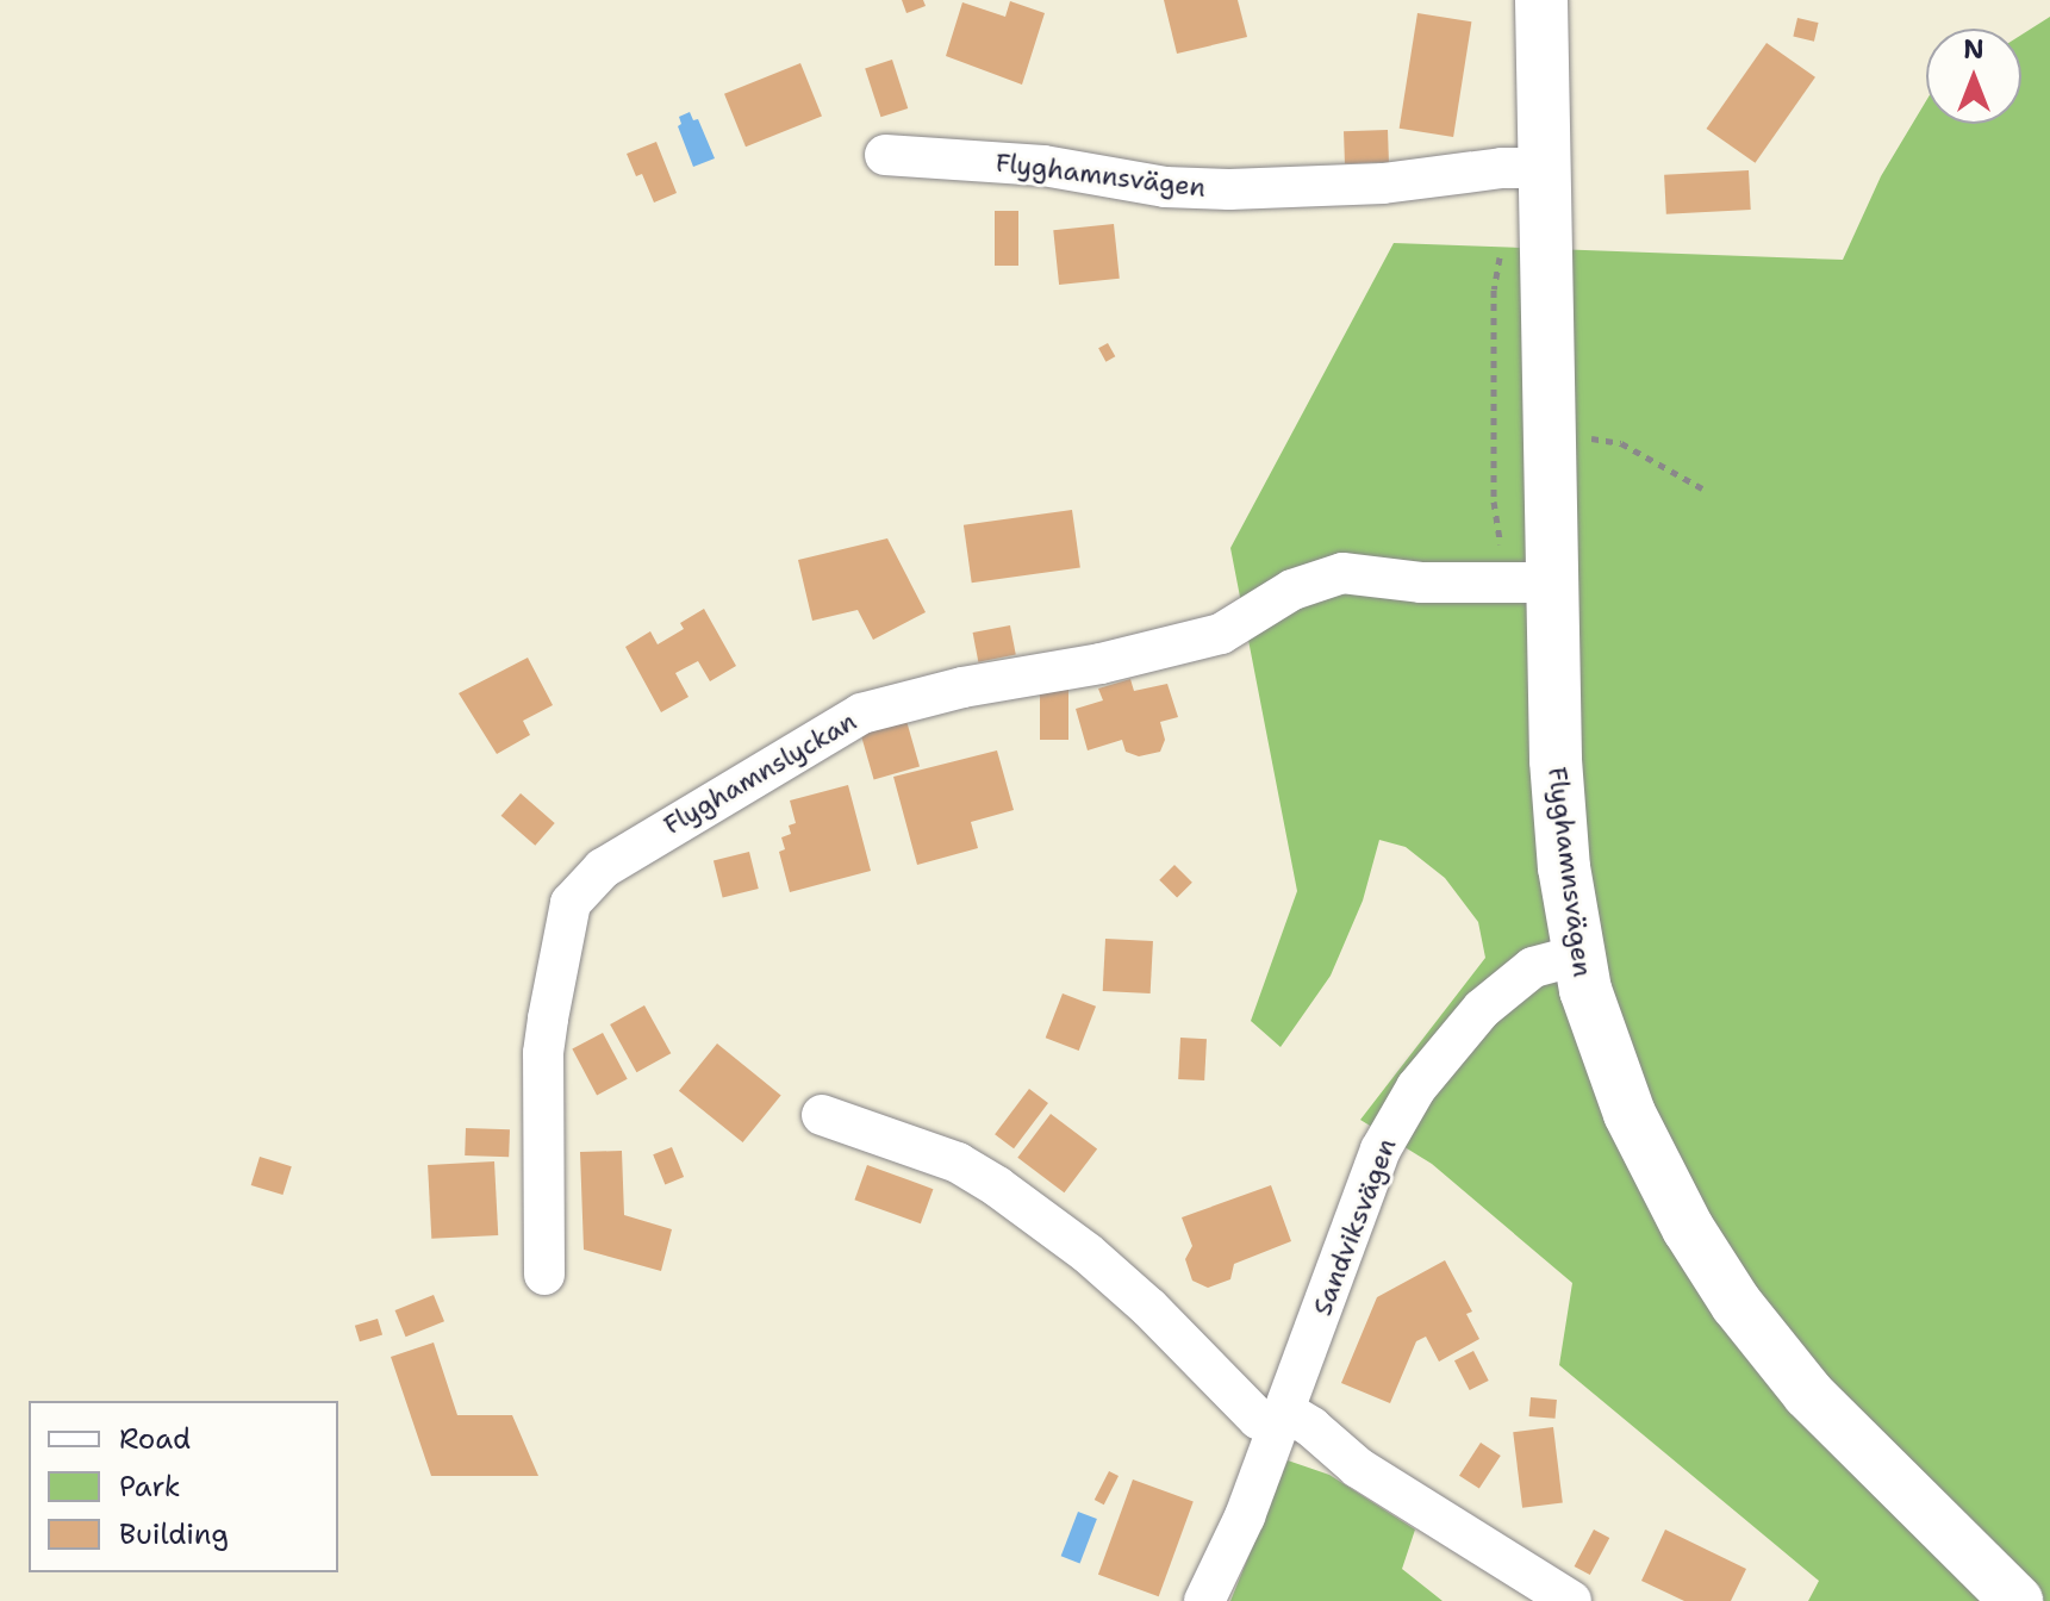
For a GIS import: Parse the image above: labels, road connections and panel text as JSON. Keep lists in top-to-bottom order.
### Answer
{
  "streets": {
    "street": ["Flyghamnsvägen", "Flyghamnslyckan", "Sandviksvägen"]
  },
  "crossings": [
    ["Flyghamnsvägen", "Flyghamnslyckan"],
    ["Flyghamnsvägen", "Sandviksvägen"]
  ],
  "legend": ["Road", "Park", "Building"],
  "north": "top"
}
